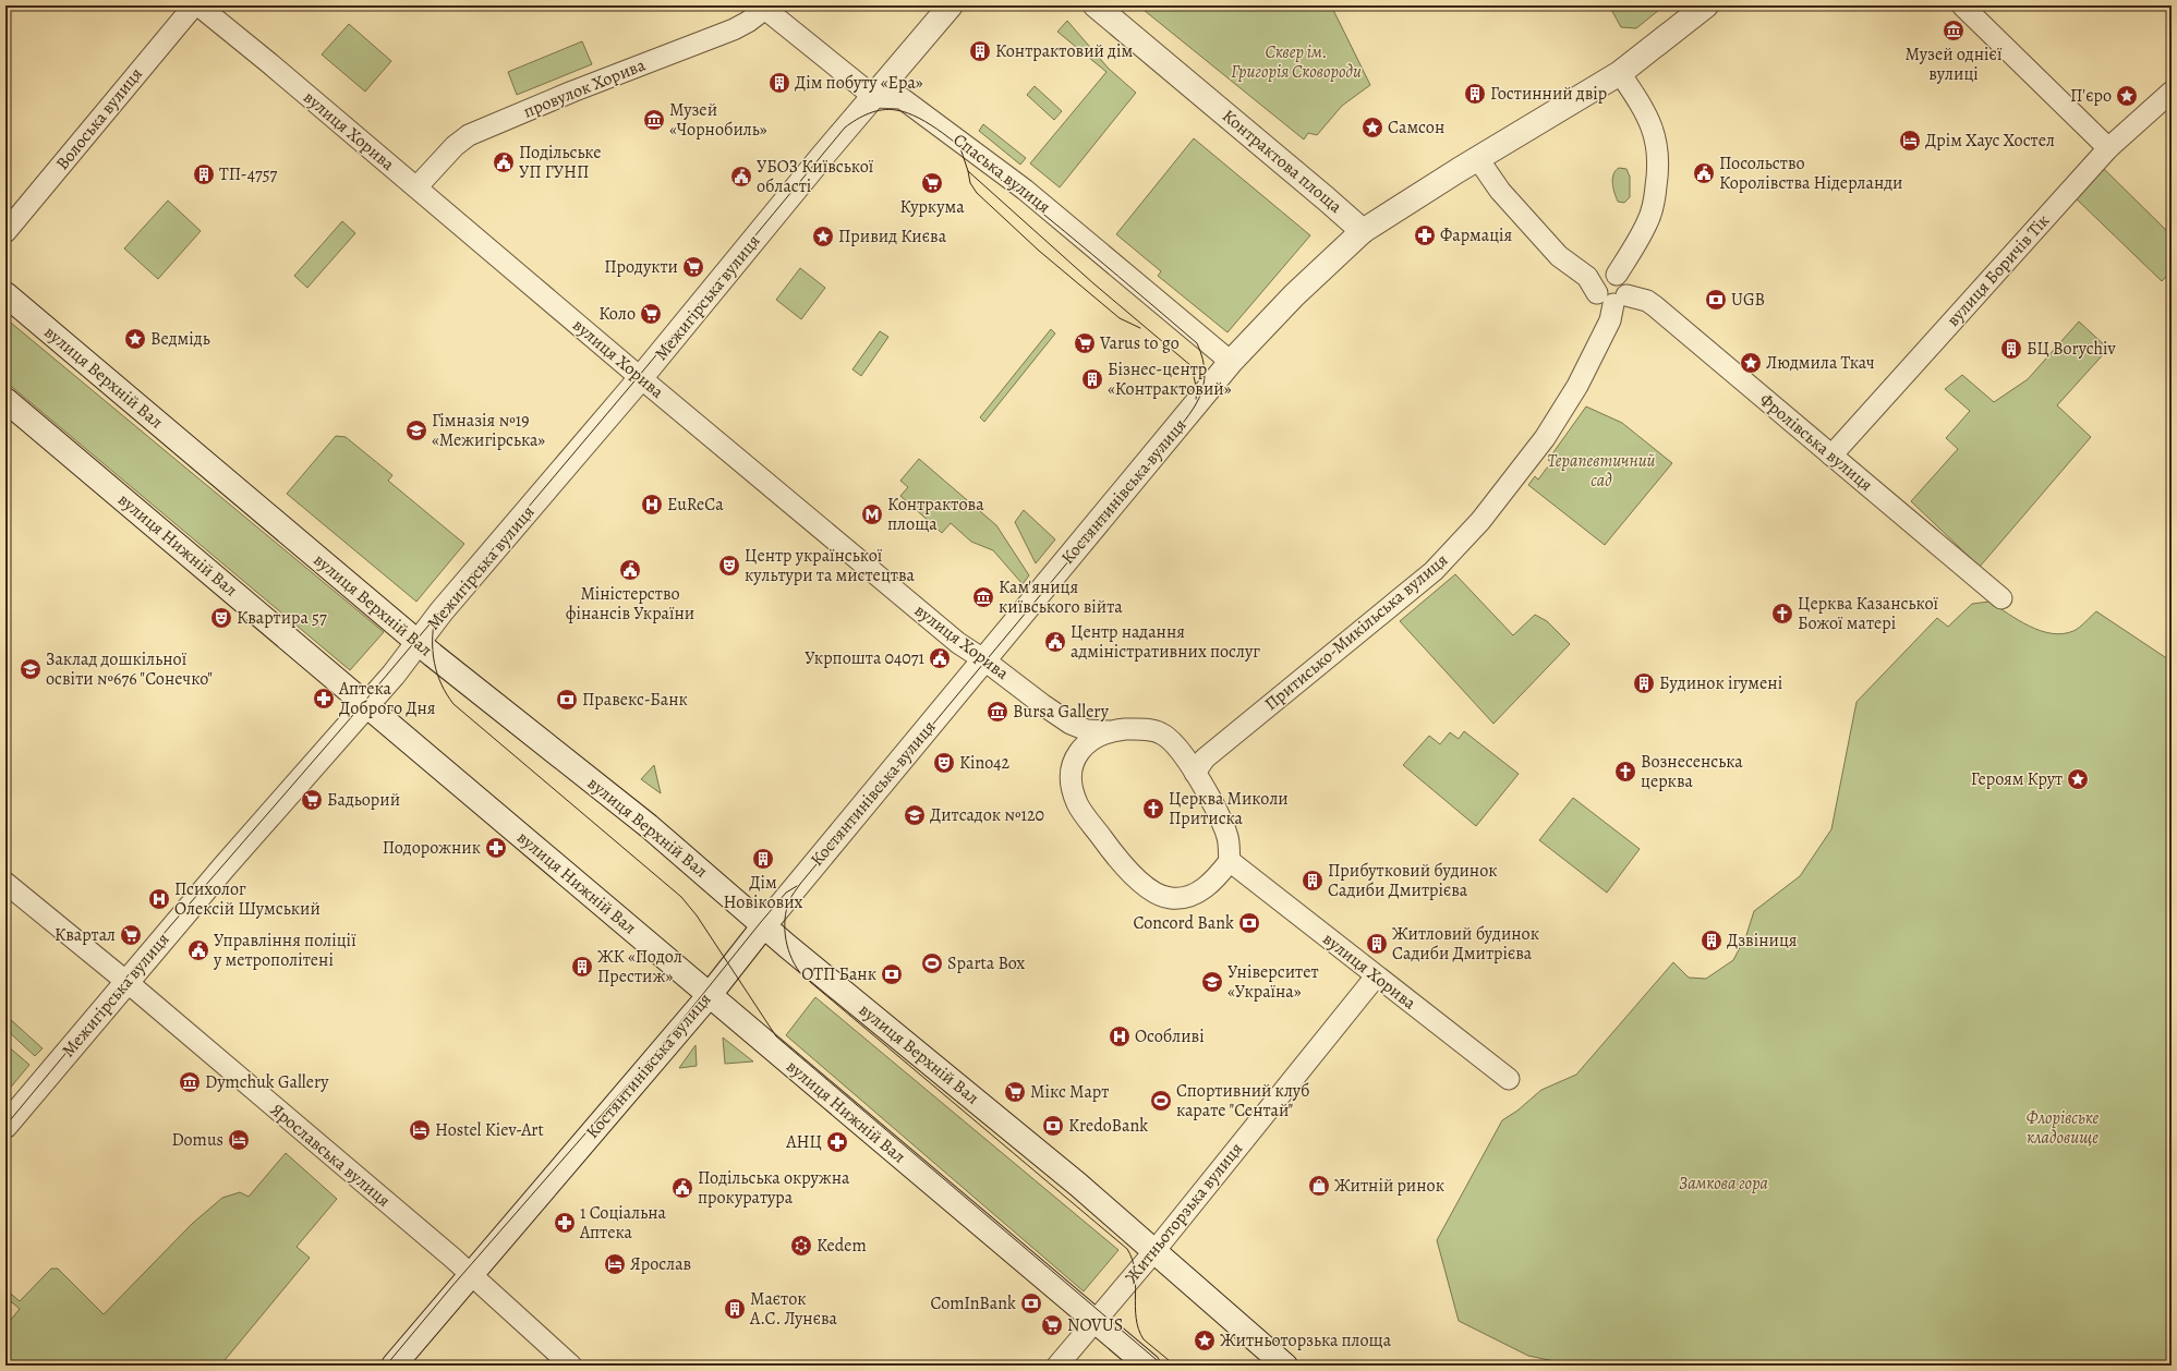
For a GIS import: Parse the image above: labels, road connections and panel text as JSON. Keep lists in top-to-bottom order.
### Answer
{
  "streets": {
    "main road": [
      "Контрактова площа",
      "Межигірська вулиця",
      "вулиця Верхній Вал",
      "Костянтинівська вулиця",
      "вулиця Нижній Вал"
    ],
    "street": [
      "провулок Хорива",
      "Волоська вулиця",
      "вулиця Хорива",
      "Спаська вулиця",
      "вулиця Боричів Тік",
      "Фролівська вулиця",
      "Притисько-Микільська вулиця",
      "Ярославська вулиця",
      "Житньоторзька вулиця"
    ]
  },
  "crossings": [
    ["провулок Хорива", "вулиця Хорива"],
    ["вулиця Хорива", "Межигірська вулиця"],
    ["вулиця Хорива", "Костянтинівська вулиця"],
    ["вулиця Хорива", "Притисько-Микільська вулиця"],
    ["вулиця Хорива", "Житньоторзька вулиця"],
    ["Контрактова площа", "Костянтинівська вулиця"],
    ["Спаська вулиця", "Межигірська вулиця"],
    ["Спаська вулиця", "Костянтинівська вулиця"],
    ["вулиця Боричів Тік", "Фролівська вулиця"],
    ["Межигірська вулиця", "вулиця Верхній Вал"],
    ["Межигірська вулиця", "вулиця Нижній Вал"],
    ["Межигірська вулиця", "Ярославська вулиця"],
    ["вулиця Верхній Вал", "Костянтинівська вулиця"],
    ["вулиця Верхній Вал", "Житньоторзька вулиця"],
    ["Фролівська вулиця", "Притисько-Микільська вулиця"],
    ["Костянтинівська вулиця", "вулиця Нижній Вал"],
    ["Костянтинівська вулиця", "Ярославська вулиця"],
    ["вулиця Нижній Вал", "Житньоторзька вулиця"]
  ],
  "parks": [
    "Сквер ім. Григорія Сковороди",
    "Терапевтичний сад",
    "Флорівське кладовище",
    "Замкова гора"
  ],
  "places": {
    "museum": [
      "Музей однієї вулиці",
      "Музей «Чорнобиль»",
      "Кам'яниця київського війта",
      "Bursa Gallery",
      "Dymchuk Gallery"
    ],
    "building": [
      "Контрактовий дім",
      "Дім побуту «Ера»",
      "Гостинний двір",
      "ТП-4757",
      "БЦ Borychiv",
      "Бізнес-центр «Контрактовий»",
      "Будинок ігумені",
      "Дім Новікових",
      "Прибутковий будинок Садиби Дмитрієва",
      "Дзвіниця",
      "Житловий будинок Садиби Дмитрієва",
      "ЖК «Подол Престиж»",
      "Маєток А.С. Лунєва"
    ],
    "place": [
      "П'єро",
      "Самсон",
      "Привид Києва",
      "Ведмідь",
      "Людмила Ткач",
      "Героям Крут",
      "Житньоторзька площа"
    ],
    "hotel": [
      "Дрім Хаус Хостел",
      "Hostel Kiev-Art",
      "Domus",
      "Ярослав"
    ],
    "public building": [
      "Подільське УП ГУНП",
      "Посольство Королівства Нідерланди",
      "УБОЗ Київської області",
      "Міністерство фінансів України",
      "Центр надання адміністративних послуг",
      "Укрпошта 04071",
      "Управління поліції у метрополітені",
      "Подільська окружна прокуратура"
    ],
    "supermarket": [
      "Куркума",
      "Продукти",
      "Коло",
      "Varus to go",
      "Бадьорий",
      "Квартал",
      "Мікс Март",
      "NOVUS"
    ],
    "pharmacy": [
      "Фармація",
      "Аптека Доброго Дня",
      "Подорожник",
      "АНЦ",
      "1 Соціальна Аптека"
    ],
    "bank": [
      "UGB",
      "Правекс-Банк",
      "Concord Bank",
      "ОТП Банк",
      "KredoBank",
      "ComInBank"
    ],
    "school or university": [
      "Гімназія №19 «Межигірська»",
      "Заклад дошкільної освіти №676 \"Сонечко\"",
      "Дитсадок №120",
      "Університет «Україна»"
    ],
    "hospital": ["EuReCa", "Психолог Олексій Шумський", "Особливі"],
    "metro station": ["Контрактова площа"],
    "theatre": ["Центр української культури та мистецтва", "Квартира 57", "Kino42"],
    "church": ["Церква Казанської Божої матері", "Вознесенська церква", "Церква Миколи Притиска"],
    "sports": ["Sparta Box", "Спортивний клуб карате \"Сентай\""],
    "shop": ["Житній ринок"],
    "synagogue": ["Kedem"]
  }
}
